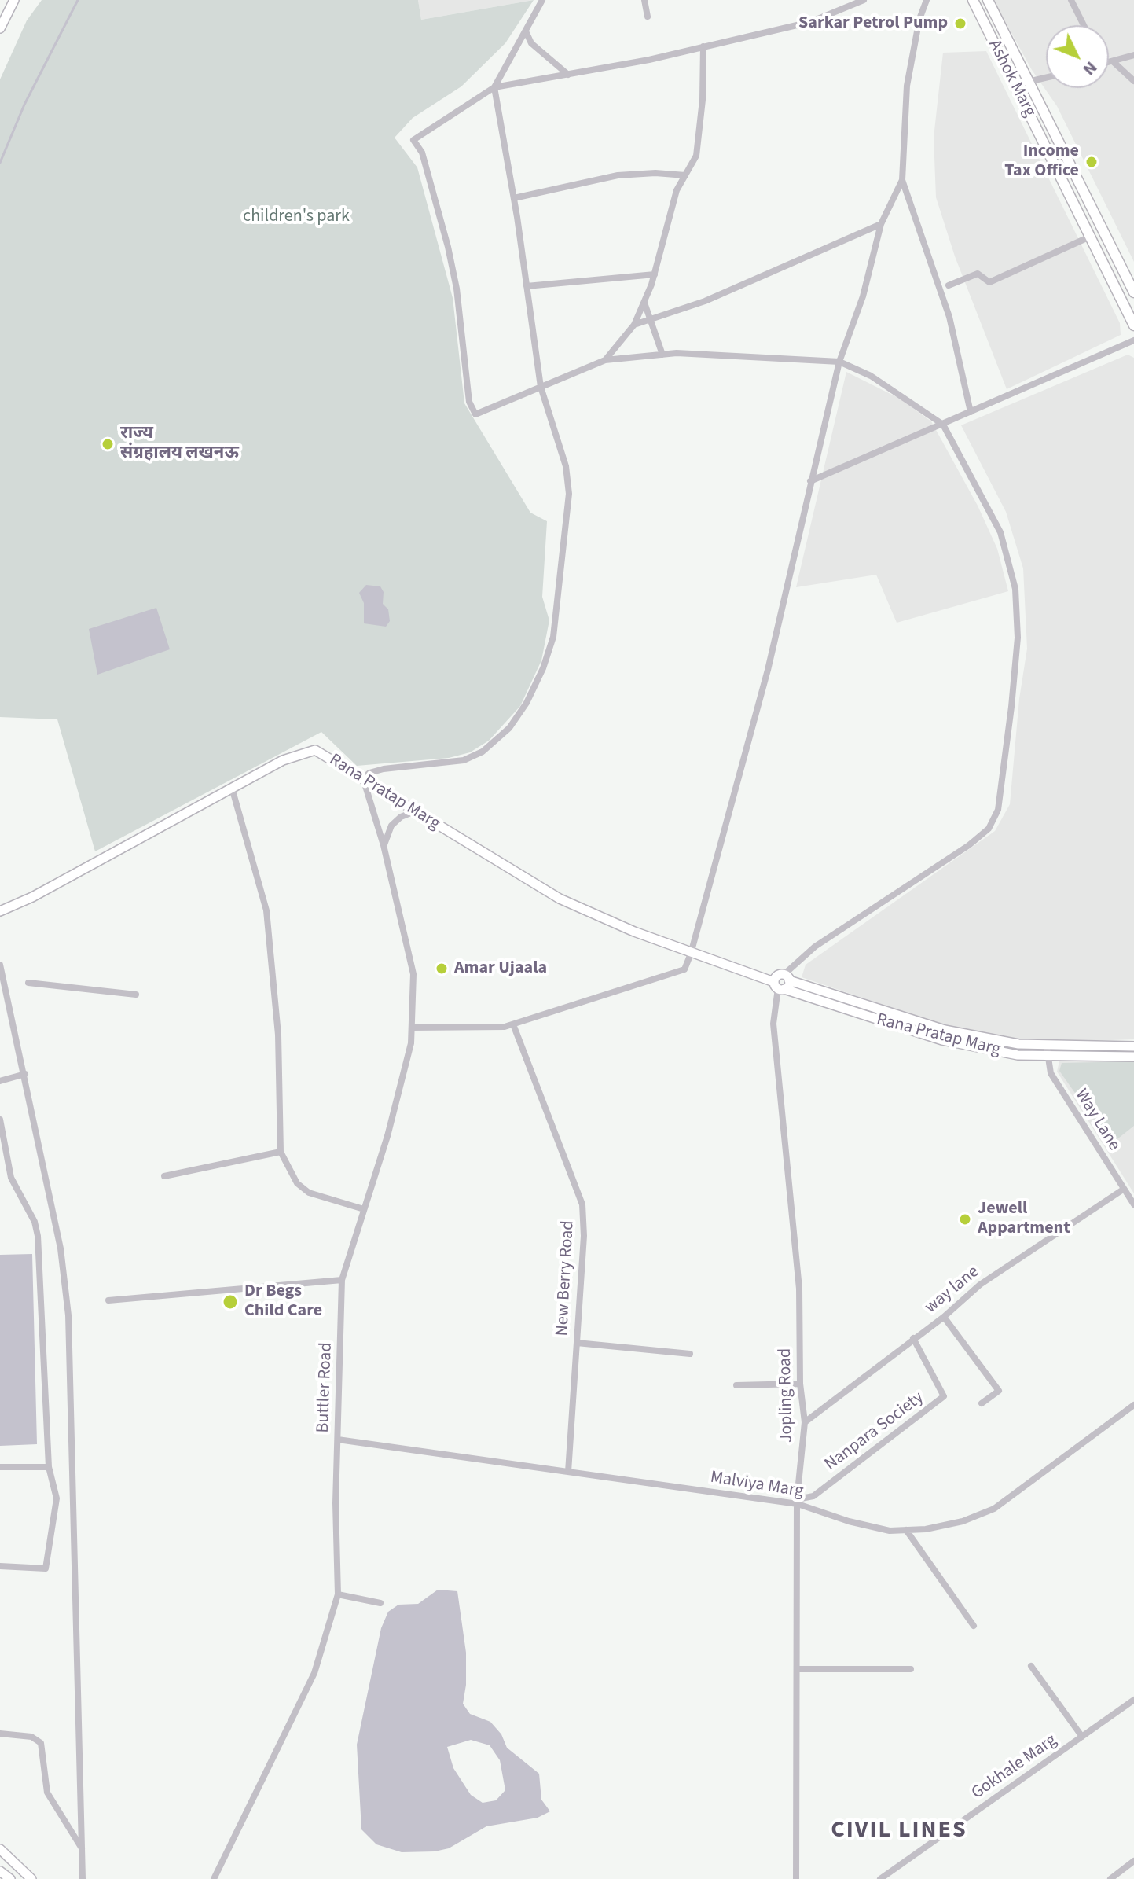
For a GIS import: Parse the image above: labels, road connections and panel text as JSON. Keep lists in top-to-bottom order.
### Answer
{
  "streets": {
    "main road": ["Ashok Marg"],
    "street": [
      "Rana Pratap Marg",
      "Way Lane",
      "New Berry Road",
      "way lane",
      "Buttler Road",
      "Jopling Road",
      "Nanpara Society",
      "Malviya Marg",
      "Gokhale Marg"
    ]
  },
  "crossings": [
    ["Rana Pratap Marg", "Way Lane"],
    ["Rana Pratap Marg", "Buttler Road"],
    ["Rana Pratap Marg", "Jopling Road"],
    ["Way Lane", "way lane"],
    ["New Berry Road", "Malviya Marg"],
    ["way lane", "Jopling Road"],
    ["way lane", "Nanpara Society"],
    ["Buttler Road", "Malviya Marg"],
    ["Jopling Road", "Nanpara Society"],
    ["Jopling Road", "Malviya Marg"],
    ["Nanpara Society", "Malviya Marg"]
  ],
  "districts": ["CIVIL LINES"],
  "parks": ["children's park"],
  "places": [
    "Sarkar Petrol Pump",
    "Income Tax Office",
    "राज्य संग्रहालय लखनऊ",
    "Amar Ujaala",
    "Jewell Appartment",
    "Dr Begs Child Care"
  ],
  "north": "bottom right"
}
